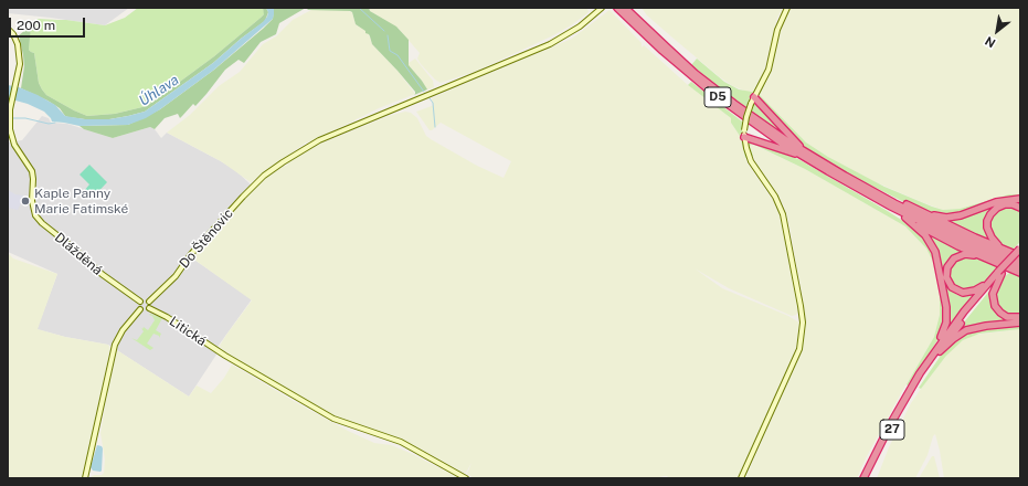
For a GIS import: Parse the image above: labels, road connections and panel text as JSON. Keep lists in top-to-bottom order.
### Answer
{
  "streets": {
    "highway": ["D5", "27"],
    "street": ["Do Štěnovic", "Dlážděná", "Litická"]
  },
  "crossings": [
    ["Do Štěnovic", "Dlážděná"],
    ["Do Štěnovic", "Litická"],
    ["Dlážděná", "Litická"]
  ],
  "water": ["Úhlava"],
  "places": ["Kaple Panny Marie Fatimské"],
  "scale_bar": "200 m",
  "north": "bottom left"
}
